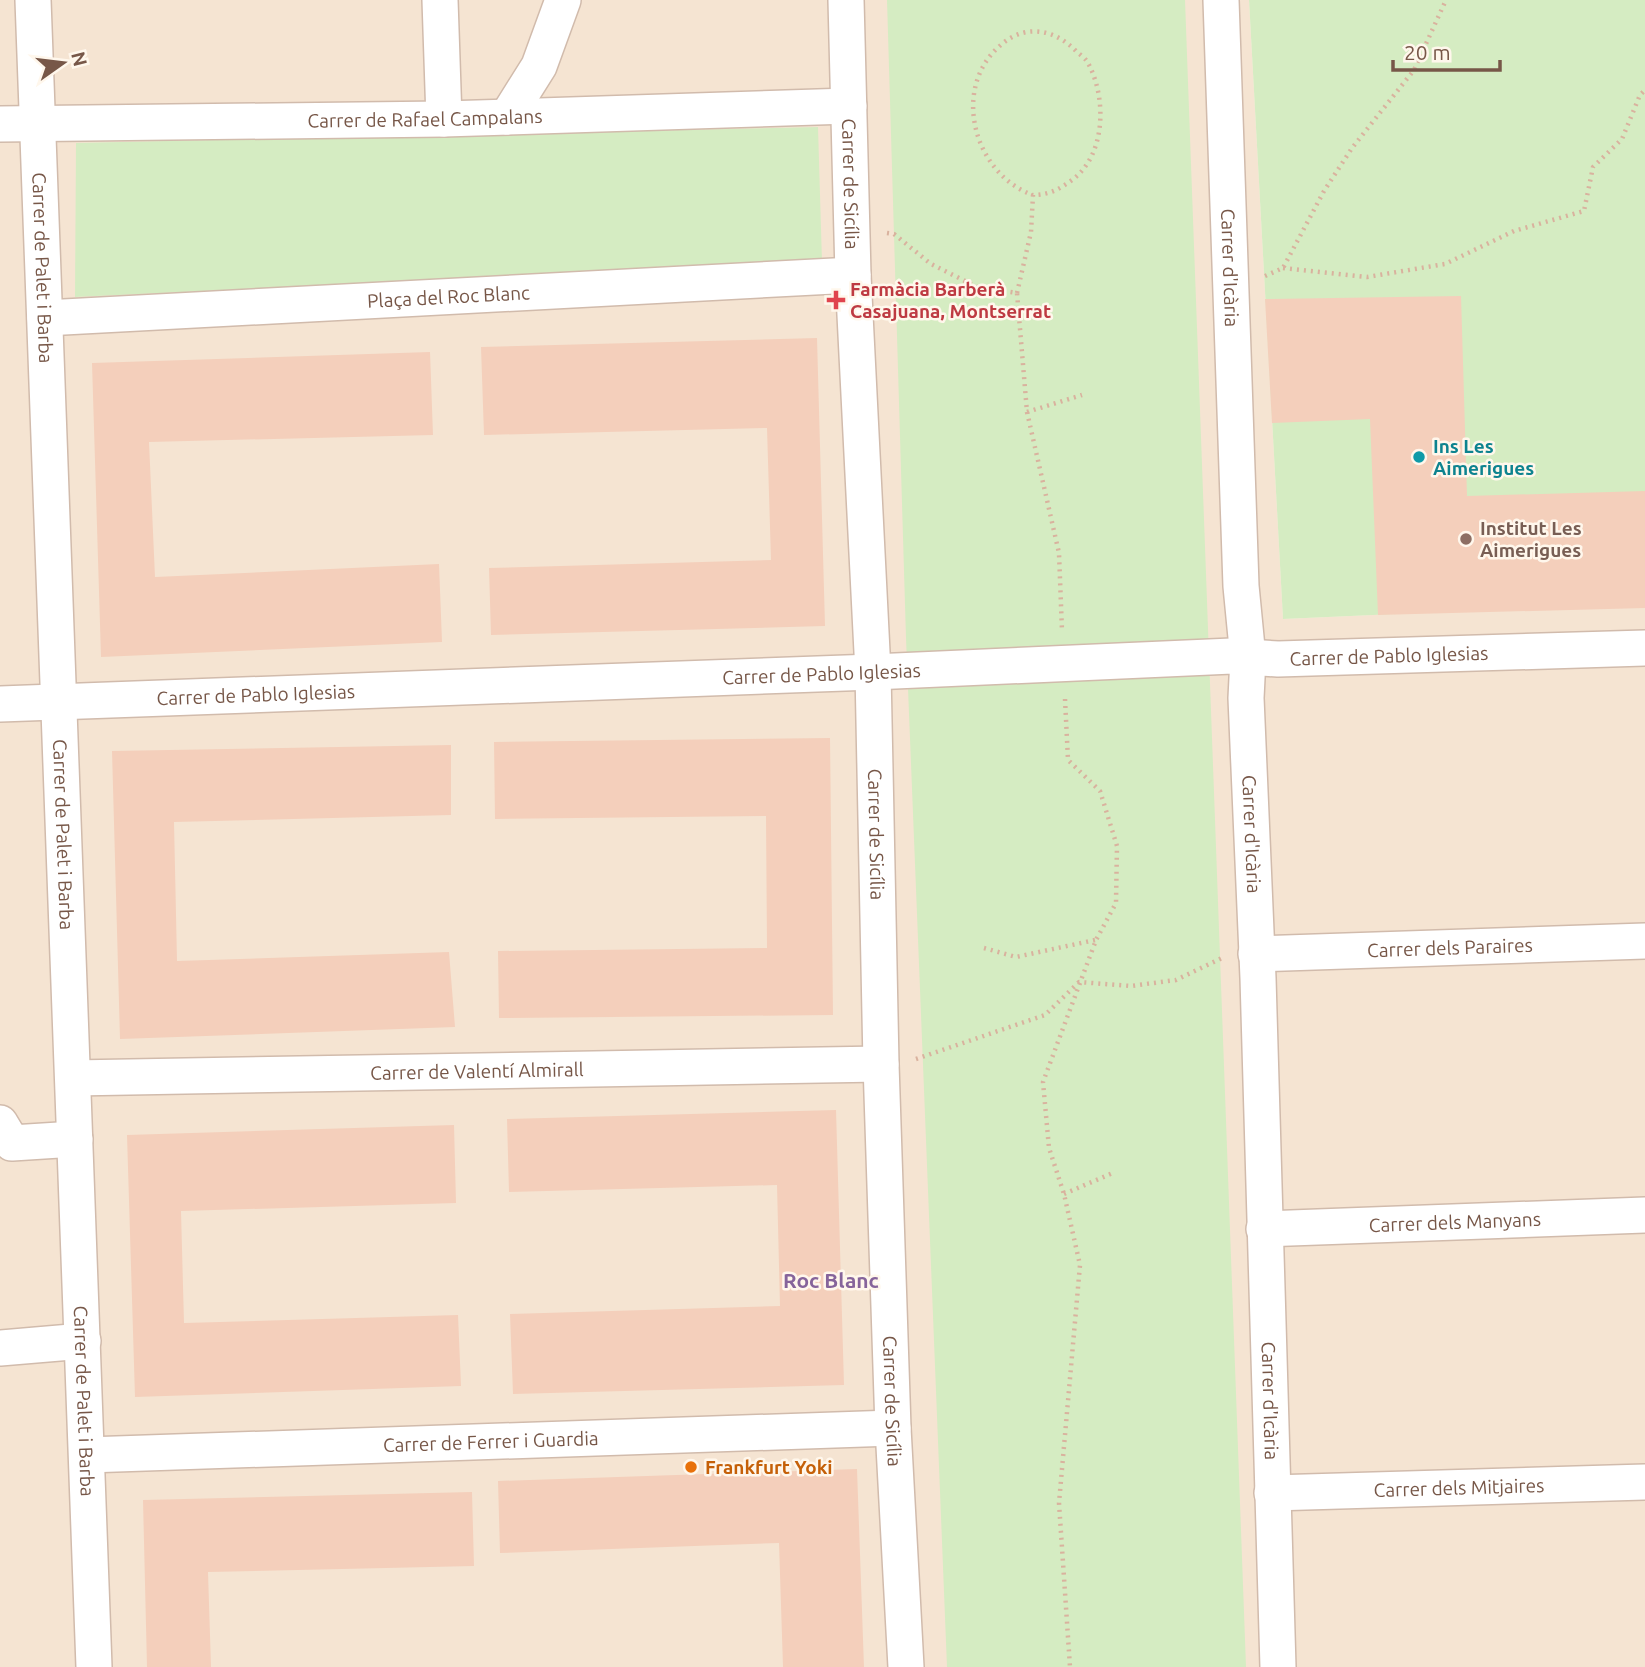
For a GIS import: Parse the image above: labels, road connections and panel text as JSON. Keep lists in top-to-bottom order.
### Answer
{
  "streets": {
    "street": [
      "Carrer de Rafael Campalans",
      "Carrer de Sicília",
      "Carrer de Palet i Barba",
      "Carrer d'Icària",
      "Plaça del Roc Blanc",
      "Carrer de Pablo Iglesias",
      "Carrer dels Paraires",
      "Carrer de Valentí Almirall",
      "Carrer dels Manyans",
      "Carrer de Ferrer i Guardia",
      "Carrer dels Mitjaires"
    ]
  },
  "crossings": [
    ["Carrer de Rafael Campalans", "Carrer de Sicília"],
    ["Carrer de Rafael Campalans", "Carrer de Palet i Barba"],
    ["Carrer de Sicília", "Plaça del Roc Blanc"],
    ["Carrer de Sicília", "Carrer de Pablo Iglesias"],
    ["Carrer de Sicília", "Carrer de Valentí Almirall"],
    ["Carrer de Sicília", "Carrer de Ferrer i Guardia"],
    ["Carrer de Palet i Barba", "Plaça del Roc Blanc"],
    ["Carrer de Palet i Barba", "Carrer de Pablo Iglesias"],
    ["Carrer de Palet i Barba", "Carrer de Valentí Almirall"],
    ["Carrer de Palet i Barba", "Carrer de Ferrer i Guardia"],
    ["Carrer d'Icària", "Carrer de Pablo Iglesias"],
    ["Carrer d'Icària", "Carrer dels Paraires"],
    ["Carrer d'Icària", "Carrer dels Manyans"],
    ["Carrer d'Icària", "Carrer dels Mitjaires"]
  ],
  "districts": ["Roc Blanc"],
  "places": {
    "health": ["Farmàcia Barberà Casajuana, Montserrat"],
    "other": ["Ins Les Aimerigues", "Institut Les Aimerigues", "Frankfurt Yoki"]
  },
  "scale_bar": "20 m",
  "north": "right"
}
